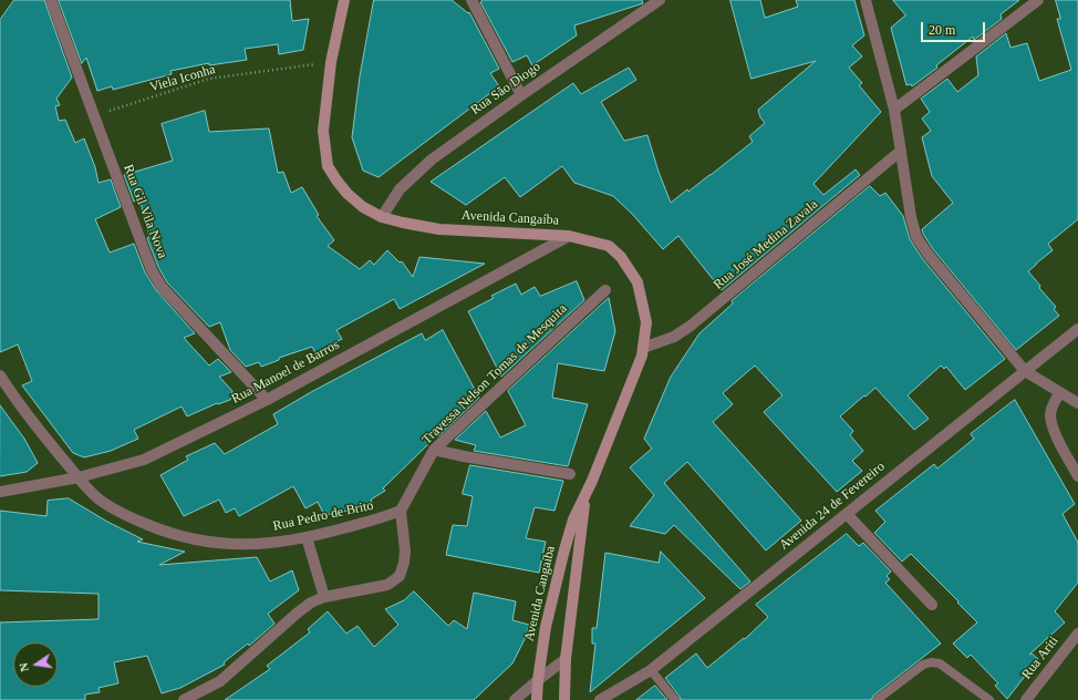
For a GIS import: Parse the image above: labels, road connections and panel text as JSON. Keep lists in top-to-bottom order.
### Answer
{
  "streets": {
    "main road": ["Avenida Cangaíba"],
    "street": [
      "Rua São Diogo",
      "Rua Gil Vila Nova",
      "Rua José Medina Zavala",
      "Rua Manoel de Barros",
      "Travessa Nelson Tomas de Mesquita",
      "Avenida 24 de Fevereiro",
      "Rua Pedro de Brito",
      "Rua Ariti"
    ],
    "path": ["Viela Iconha"]
  },
  "crossings": [
    ["Viela Iconha", "Rua Gil Vila Nova"],
    ["Viela Iconha", "Avenida Cangaíba"],
    ["Rua São Diogo", "Avenida Cangaíba"],
    ["Rua Gil Vila Nova", "Rua Manoel de Barros"],
    ["Avenida Cangaíba", "Rua José Medina Zavala"],
    ["Avenida Cangaíba", "Rua Manoel de Barros"],
    ["Rua Manoel de Barros", "Rua Pedro de Brito"],
    ["Travessa Nelson Tomas de Mesquita", "Rua Pedro de Brito"]
  ],
  "scale_bar": "20 m",
  "north": "left"
}
